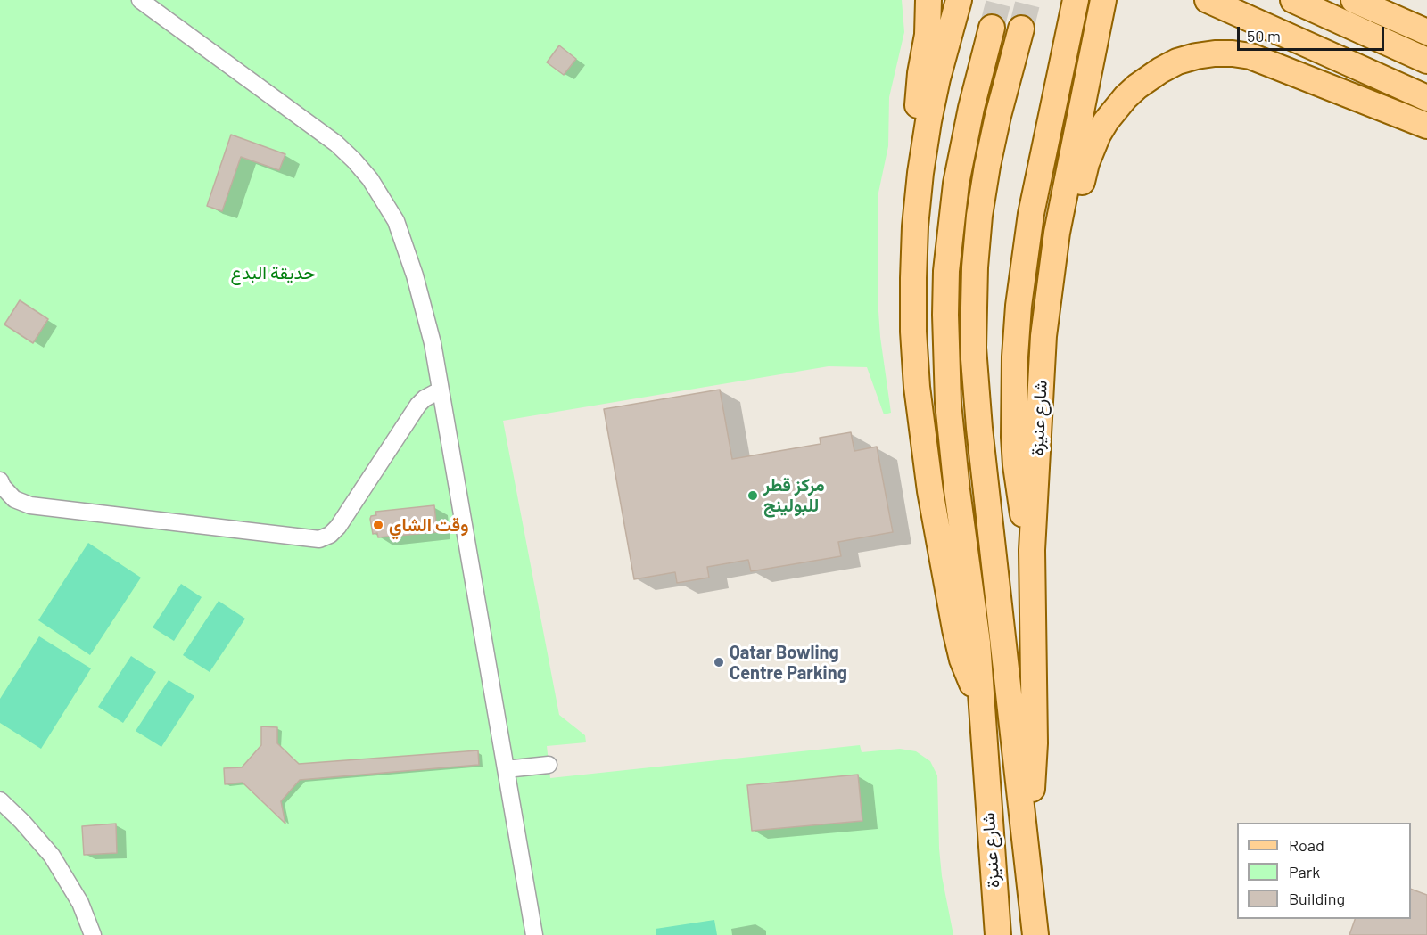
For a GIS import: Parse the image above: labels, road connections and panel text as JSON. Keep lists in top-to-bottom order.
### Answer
{
  "streets": {
    "main road": ["شارع عنيزة"]
  },
  "parks": ["حديقة البدع"],
  "places": ["مركز قطر للبولينج", "وقت الشاي", "Qatar Bowling Centre Parking"],
  "legend": ["Road", "Park", "Building"],
  "scale_bar": "50 m"
}
